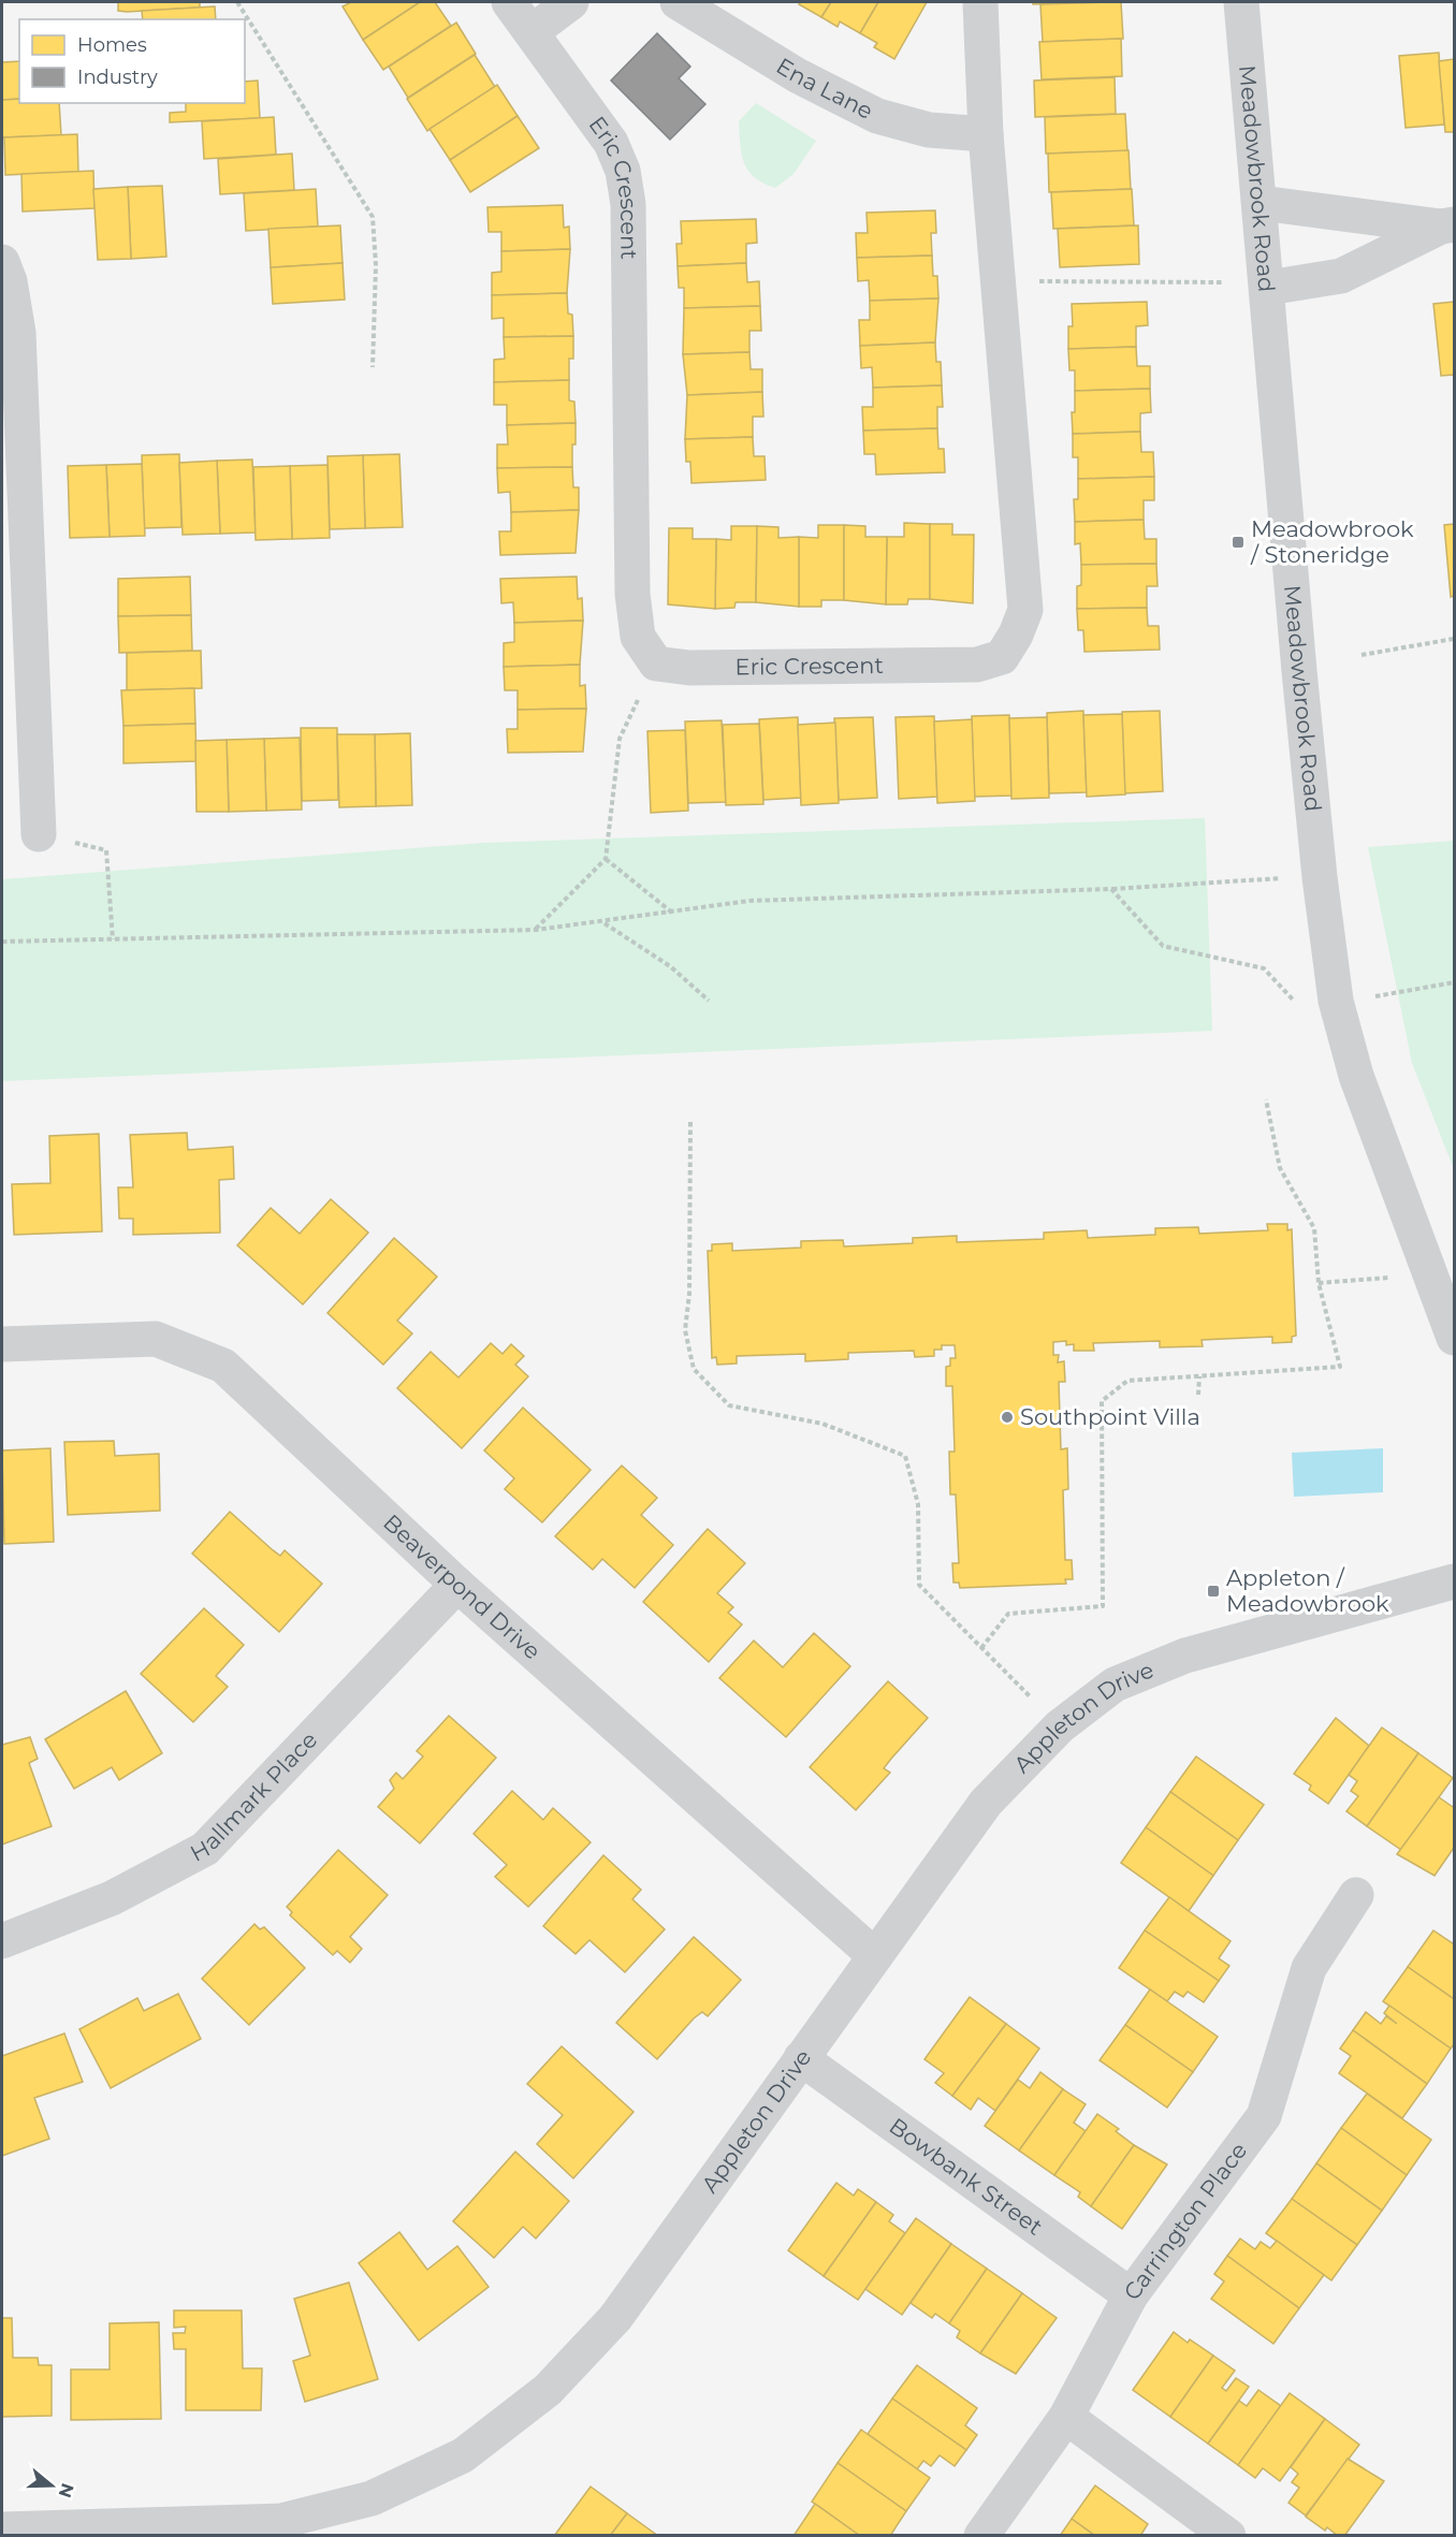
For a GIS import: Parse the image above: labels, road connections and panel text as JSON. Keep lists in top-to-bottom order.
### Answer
{
  "streets": {
    "street": [
      "Ena Lane",
      "Meadowbrook Road",
      "Eric Crescent",
      "Beaverpond Drive",
      "Appleton Drive",
      "Hallmark Place",
      "Bowbank Street",
      "Carrington Place"
    ]
  },
  "crossings": [
    ["Ena Lane", "Eric Crescent"],
    ["Beaverpond Drive", "Appleton Drive"],
    ["Beaverpond Drive", "Hallmark Place"],
    ["Appleton Drive", "Bowbank Street"],
    ["Bowbank Street", "Carrington Place"]
  ],
  "places": {
    "transit": ["Meadowbrook / Stoneridge", "Appleton / Meadowbrook"],
    "other": ["Southpoint Villa"]
  },
  "legend": ["Homes", "Industry"],
  "north": "right"
}
